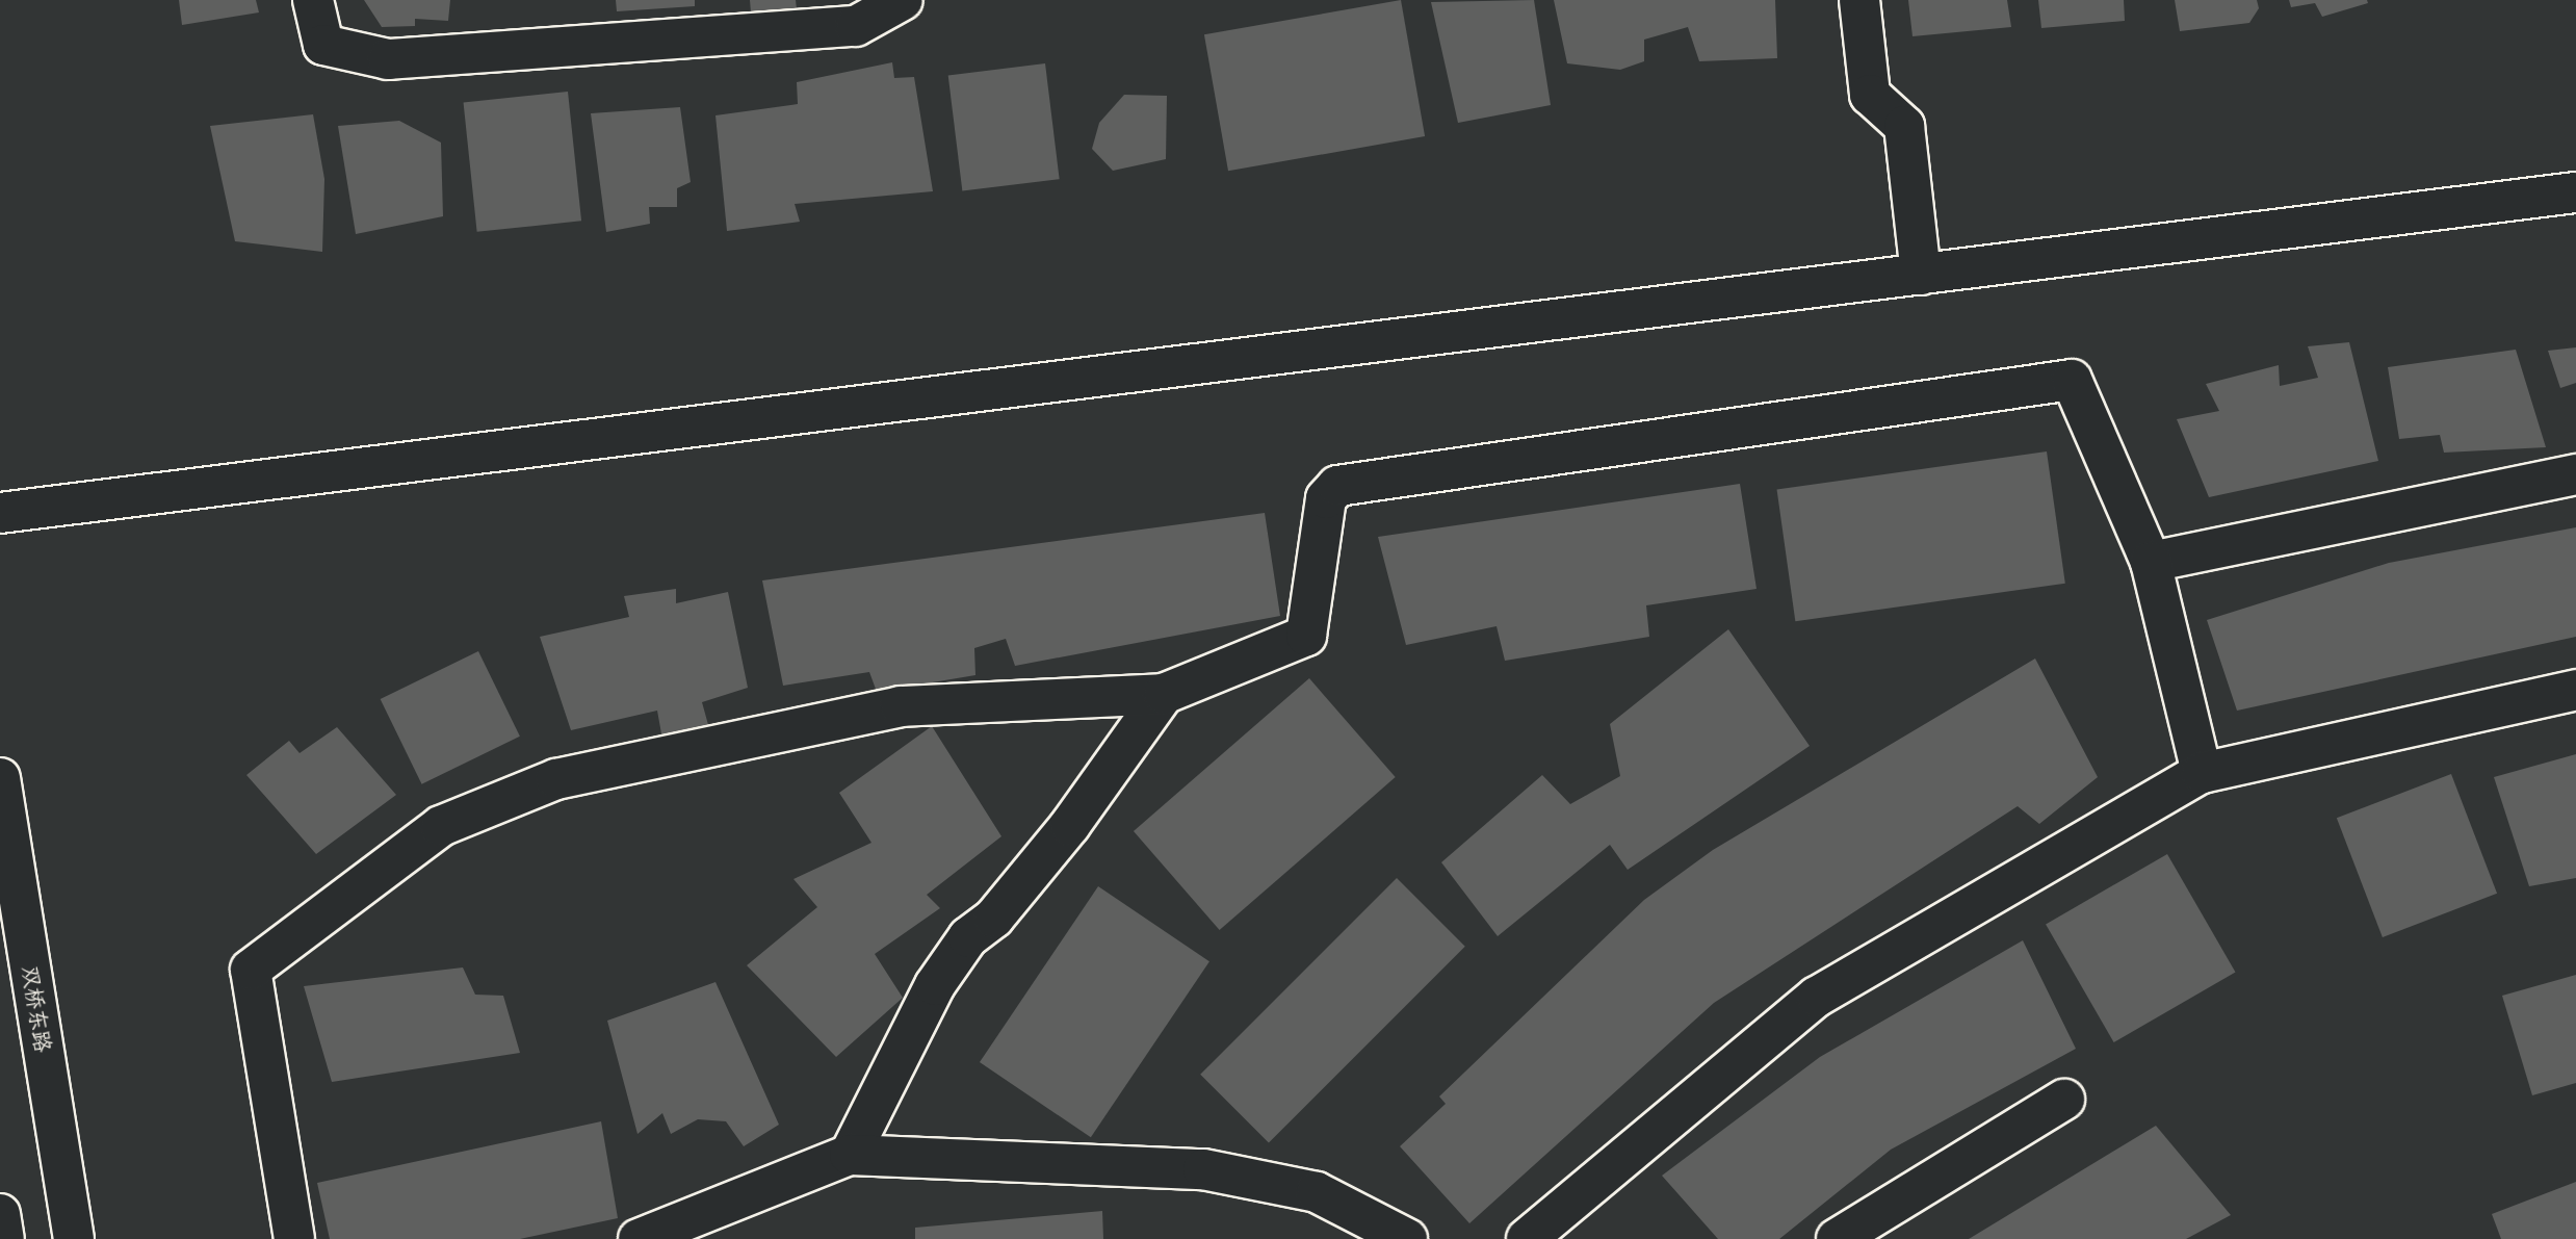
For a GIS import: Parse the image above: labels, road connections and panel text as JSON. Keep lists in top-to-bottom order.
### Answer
{
  "streets": {
    "street": ["双桥东路"]
  }
}
